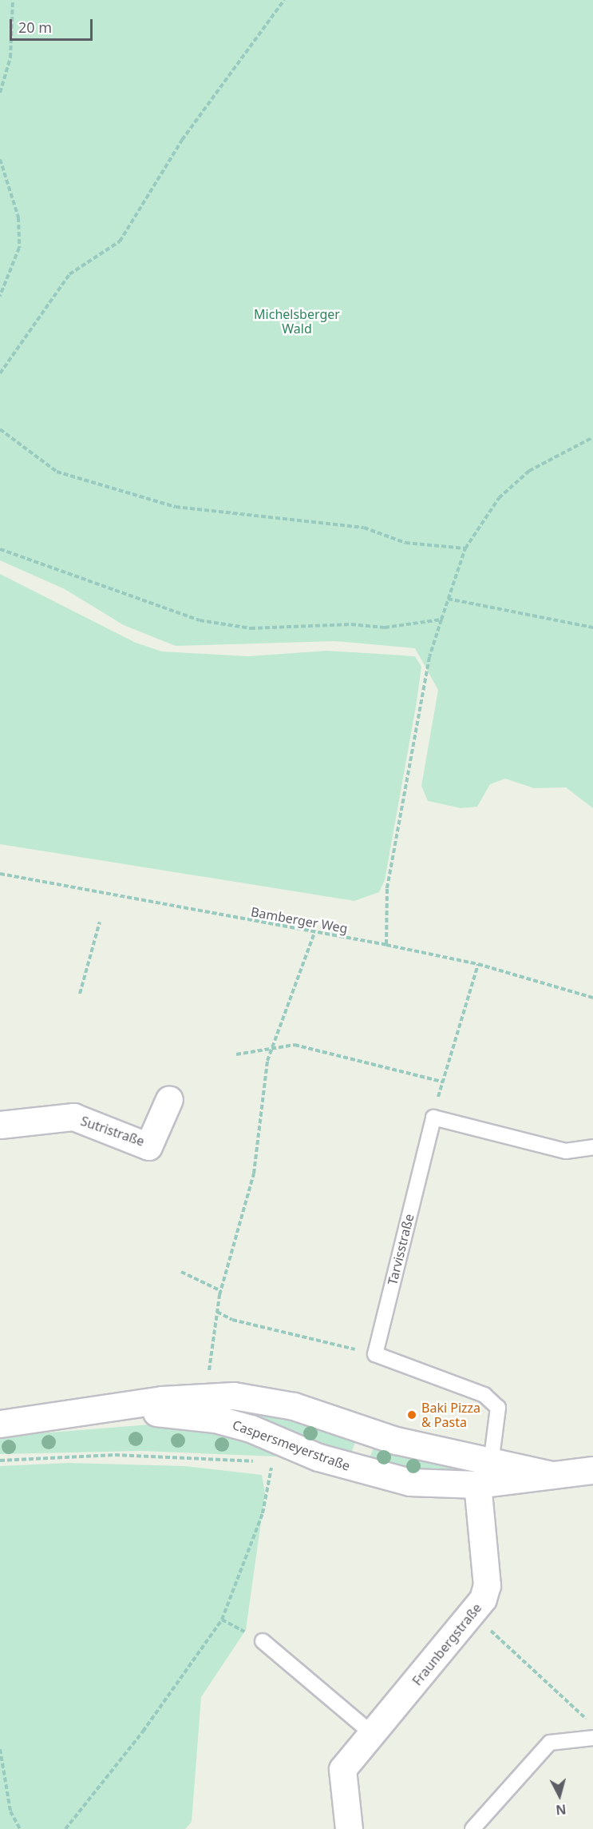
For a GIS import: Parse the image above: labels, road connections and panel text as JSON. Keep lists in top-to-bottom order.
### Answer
{
  "streets": {
    "street": ["Sutristraße", "Caspersmeyerstraße", "Fraunbergstraße"],
    "lane": ["Tarvisstraße"],
    "path": ["Bamberger Weg"]
  },
  "crossings": [
    ["Caspersmeyerstraße", "Fraunbergstraße"]
  ],
  "parks": ["Michelsberger Wald"],
  "places": ["Baki Pizza & Pasta"],
  "scale_bar": "20 m",
  "north": "bottom"
}
